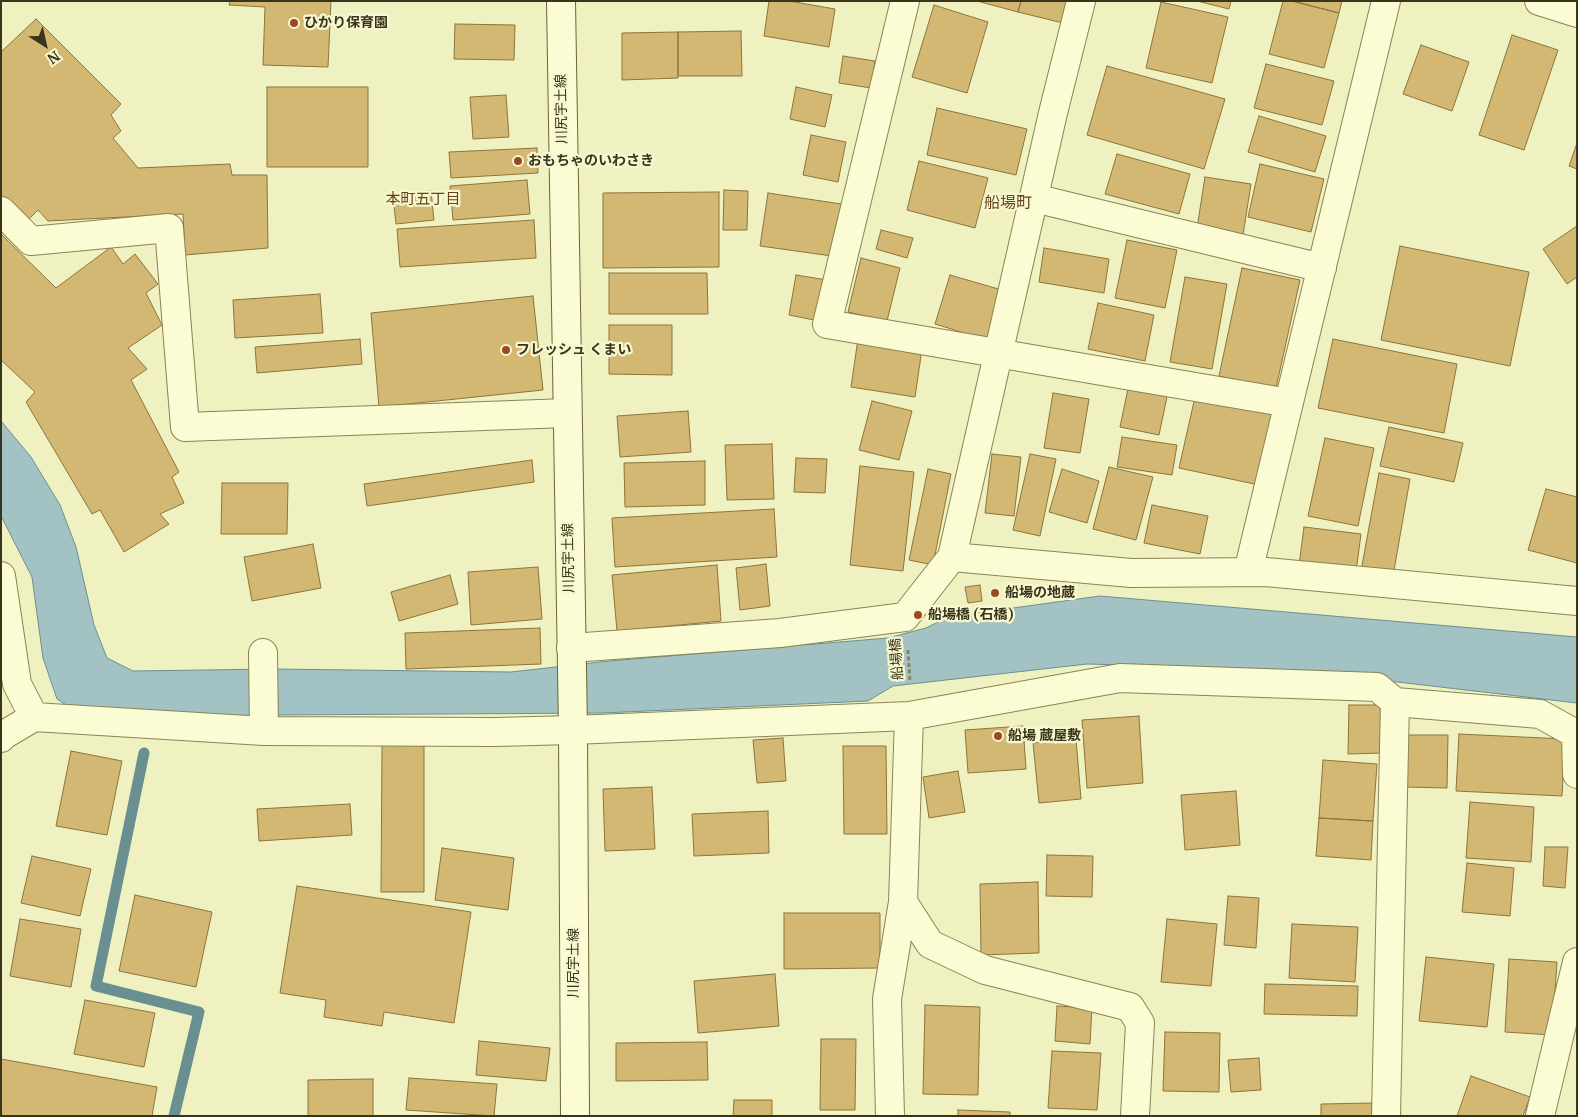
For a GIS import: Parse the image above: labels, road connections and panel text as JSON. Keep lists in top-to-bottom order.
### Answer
{
  "streets": {
    "street": ["川尻宇土線"],
    "path": ["船場橋"]
  },
  "districts": ["本町五丁目", "船場町"],
  "places": [
    "ひかり保育園",
    "おもちゃのいわさき",
    "フレッシュ くまい",
    "船場の地蔵",
    "船場橋 (石橋)",
    "船場 蔵屋敷"
  ],
  "north": "bottom right"
}
